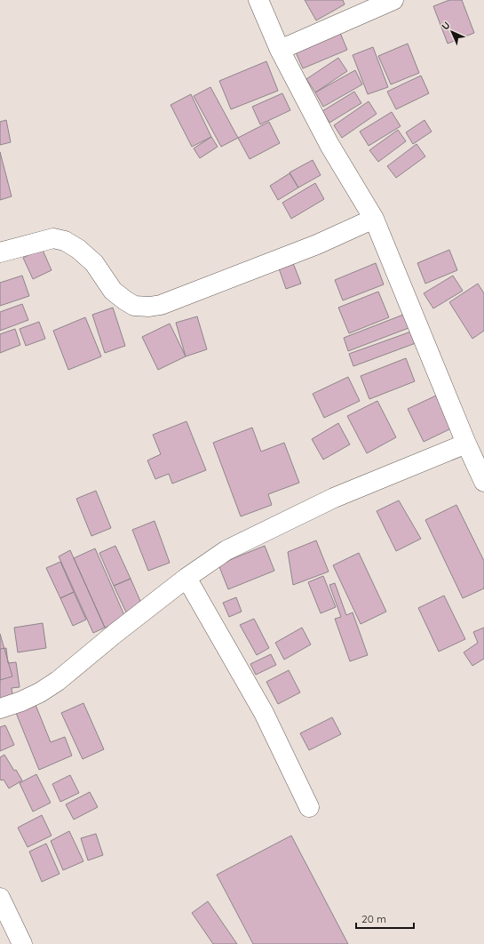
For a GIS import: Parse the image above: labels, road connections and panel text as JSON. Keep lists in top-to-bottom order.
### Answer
{
  "scale_bar": "20 m",
  "north": "top left"
}
